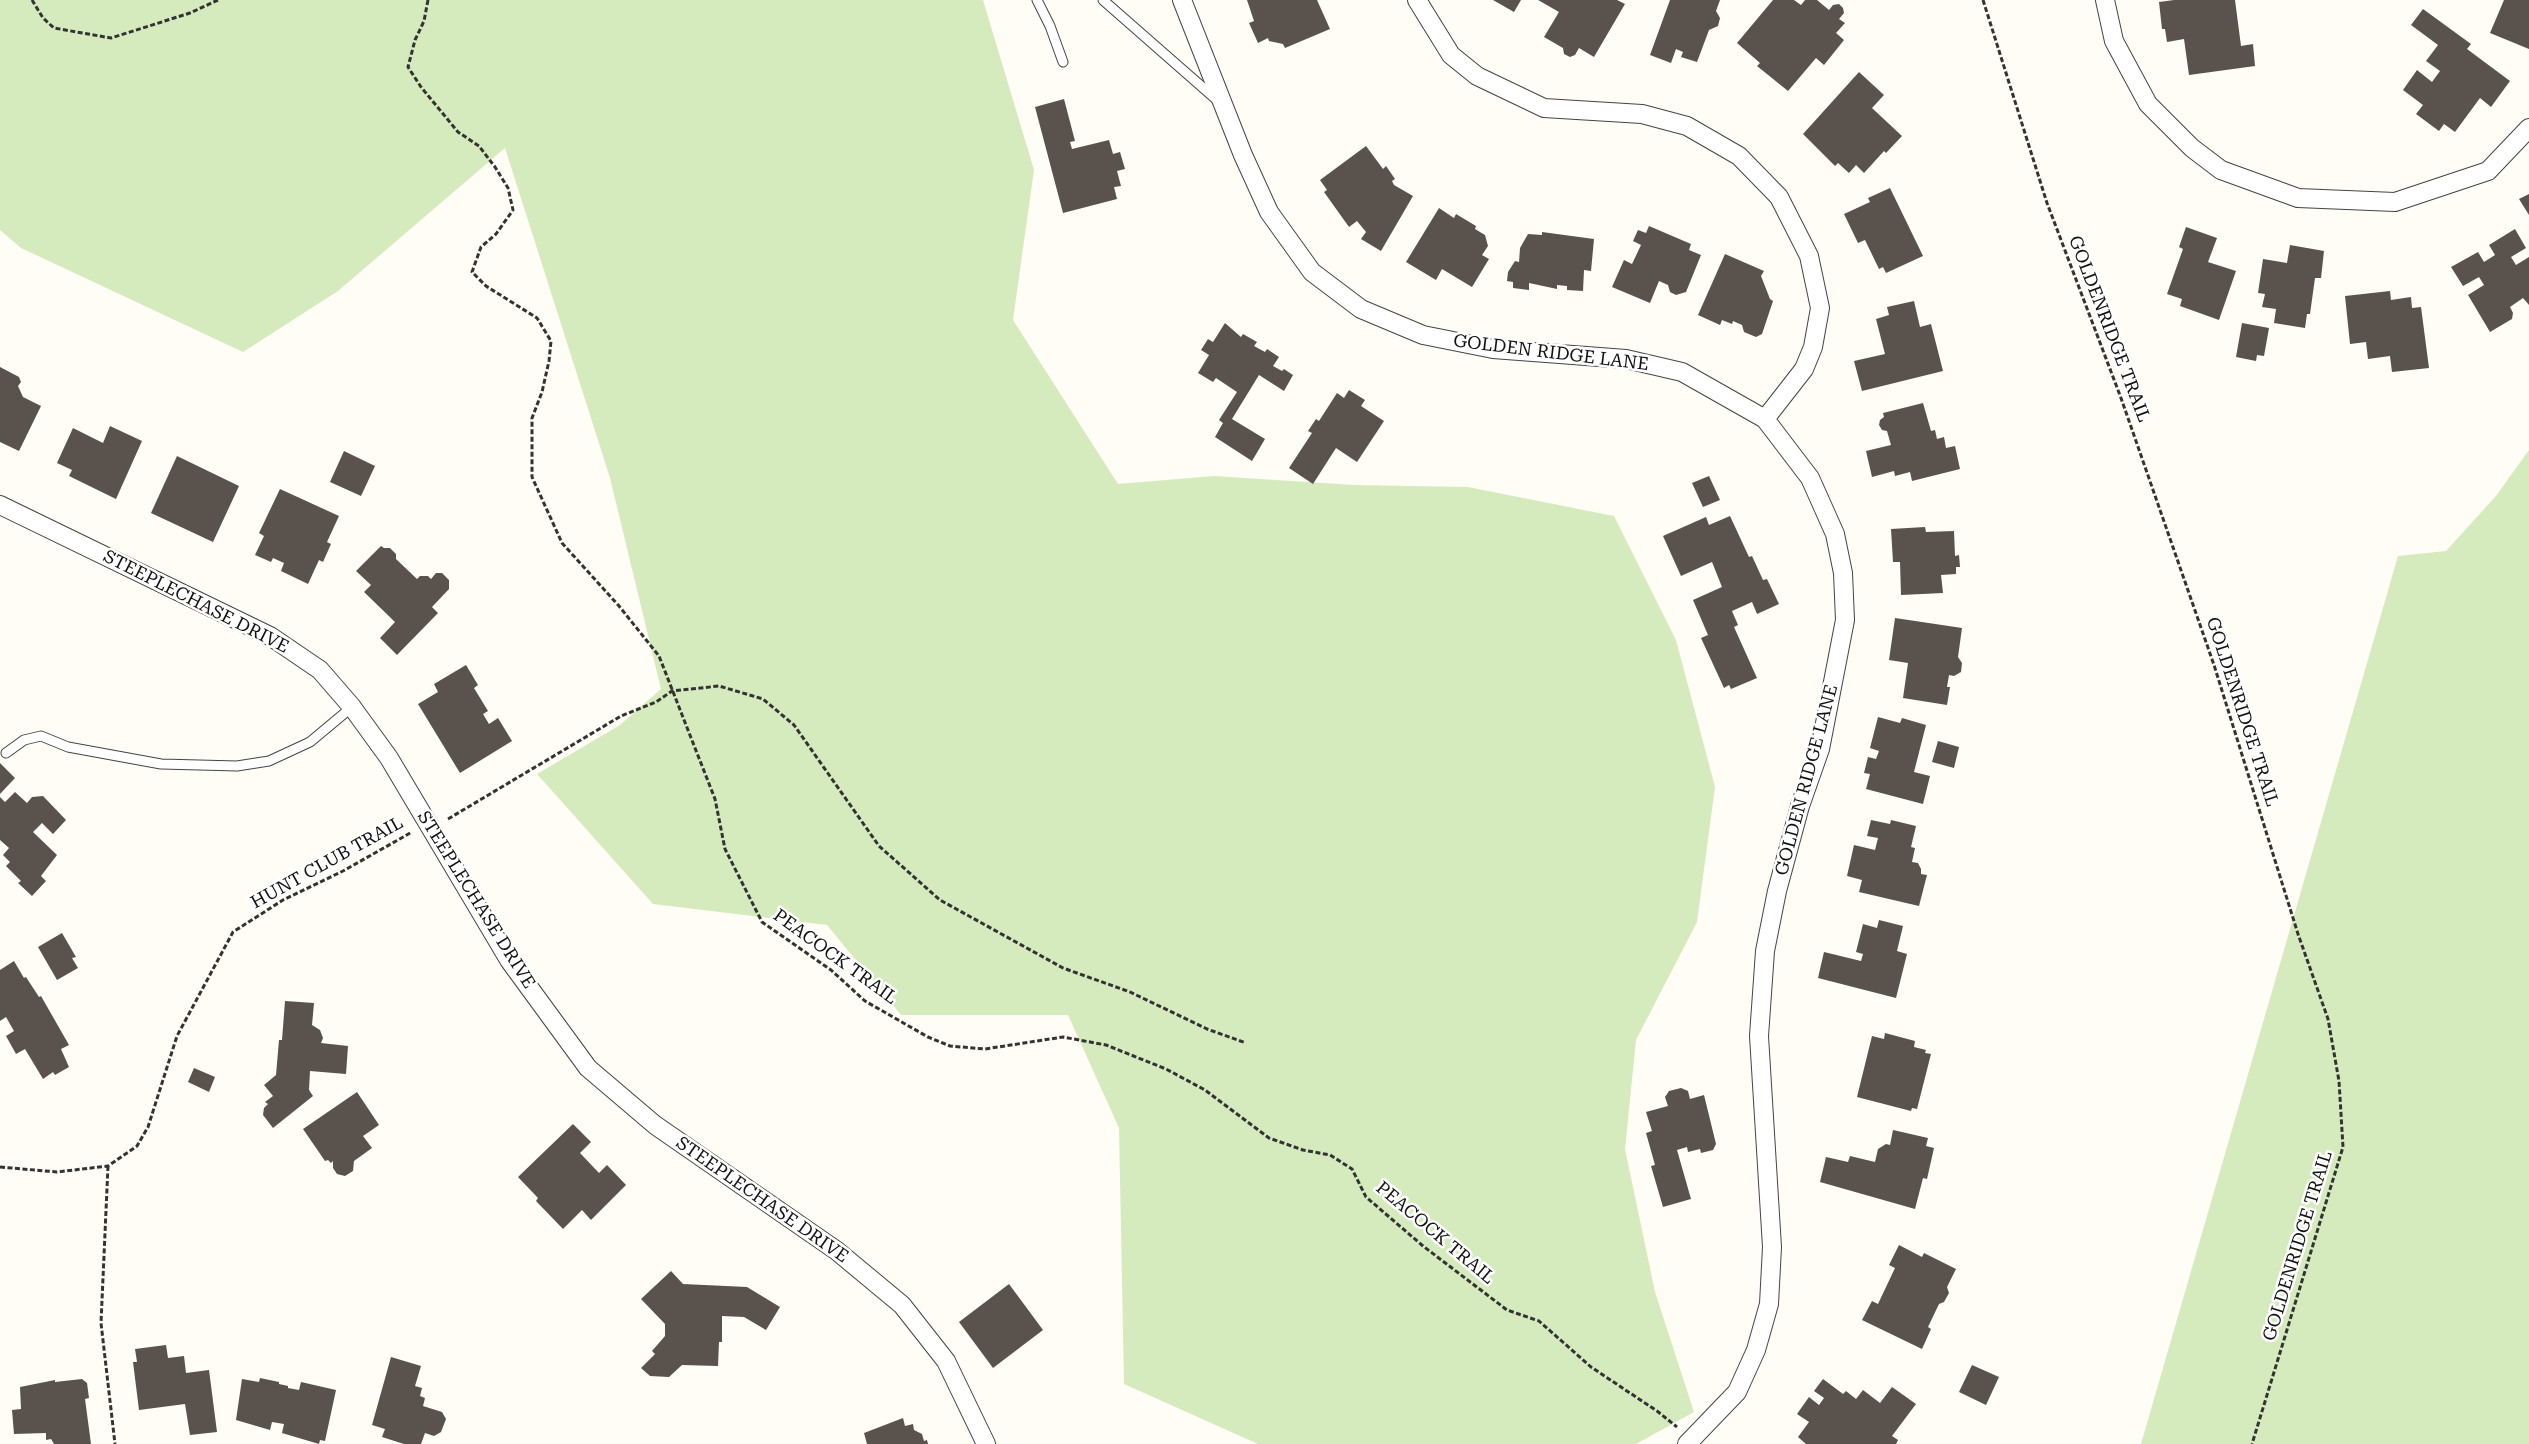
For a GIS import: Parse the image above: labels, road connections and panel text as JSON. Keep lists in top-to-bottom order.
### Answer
{
  "streets": {
    "street": ["GOLDEN RIDGE LANE", "STEEPLECHASE DRIVE"],
    "path": ["GOLDENRIDGE TRAIL", "HUNT CLUB TRAIL", "PEACOCK TRAIL"]
  },
  "crossings": [
    ["GOLDEN RIDGE LANE", "PEACOCK TRAIL"],
    ["STEEPLECHASE DRIVE", "HUNT CLUB TRAIL"],
    ["HUNT CLUB TRAIL", "PEACOCK TRAIL"]
  ]
}
